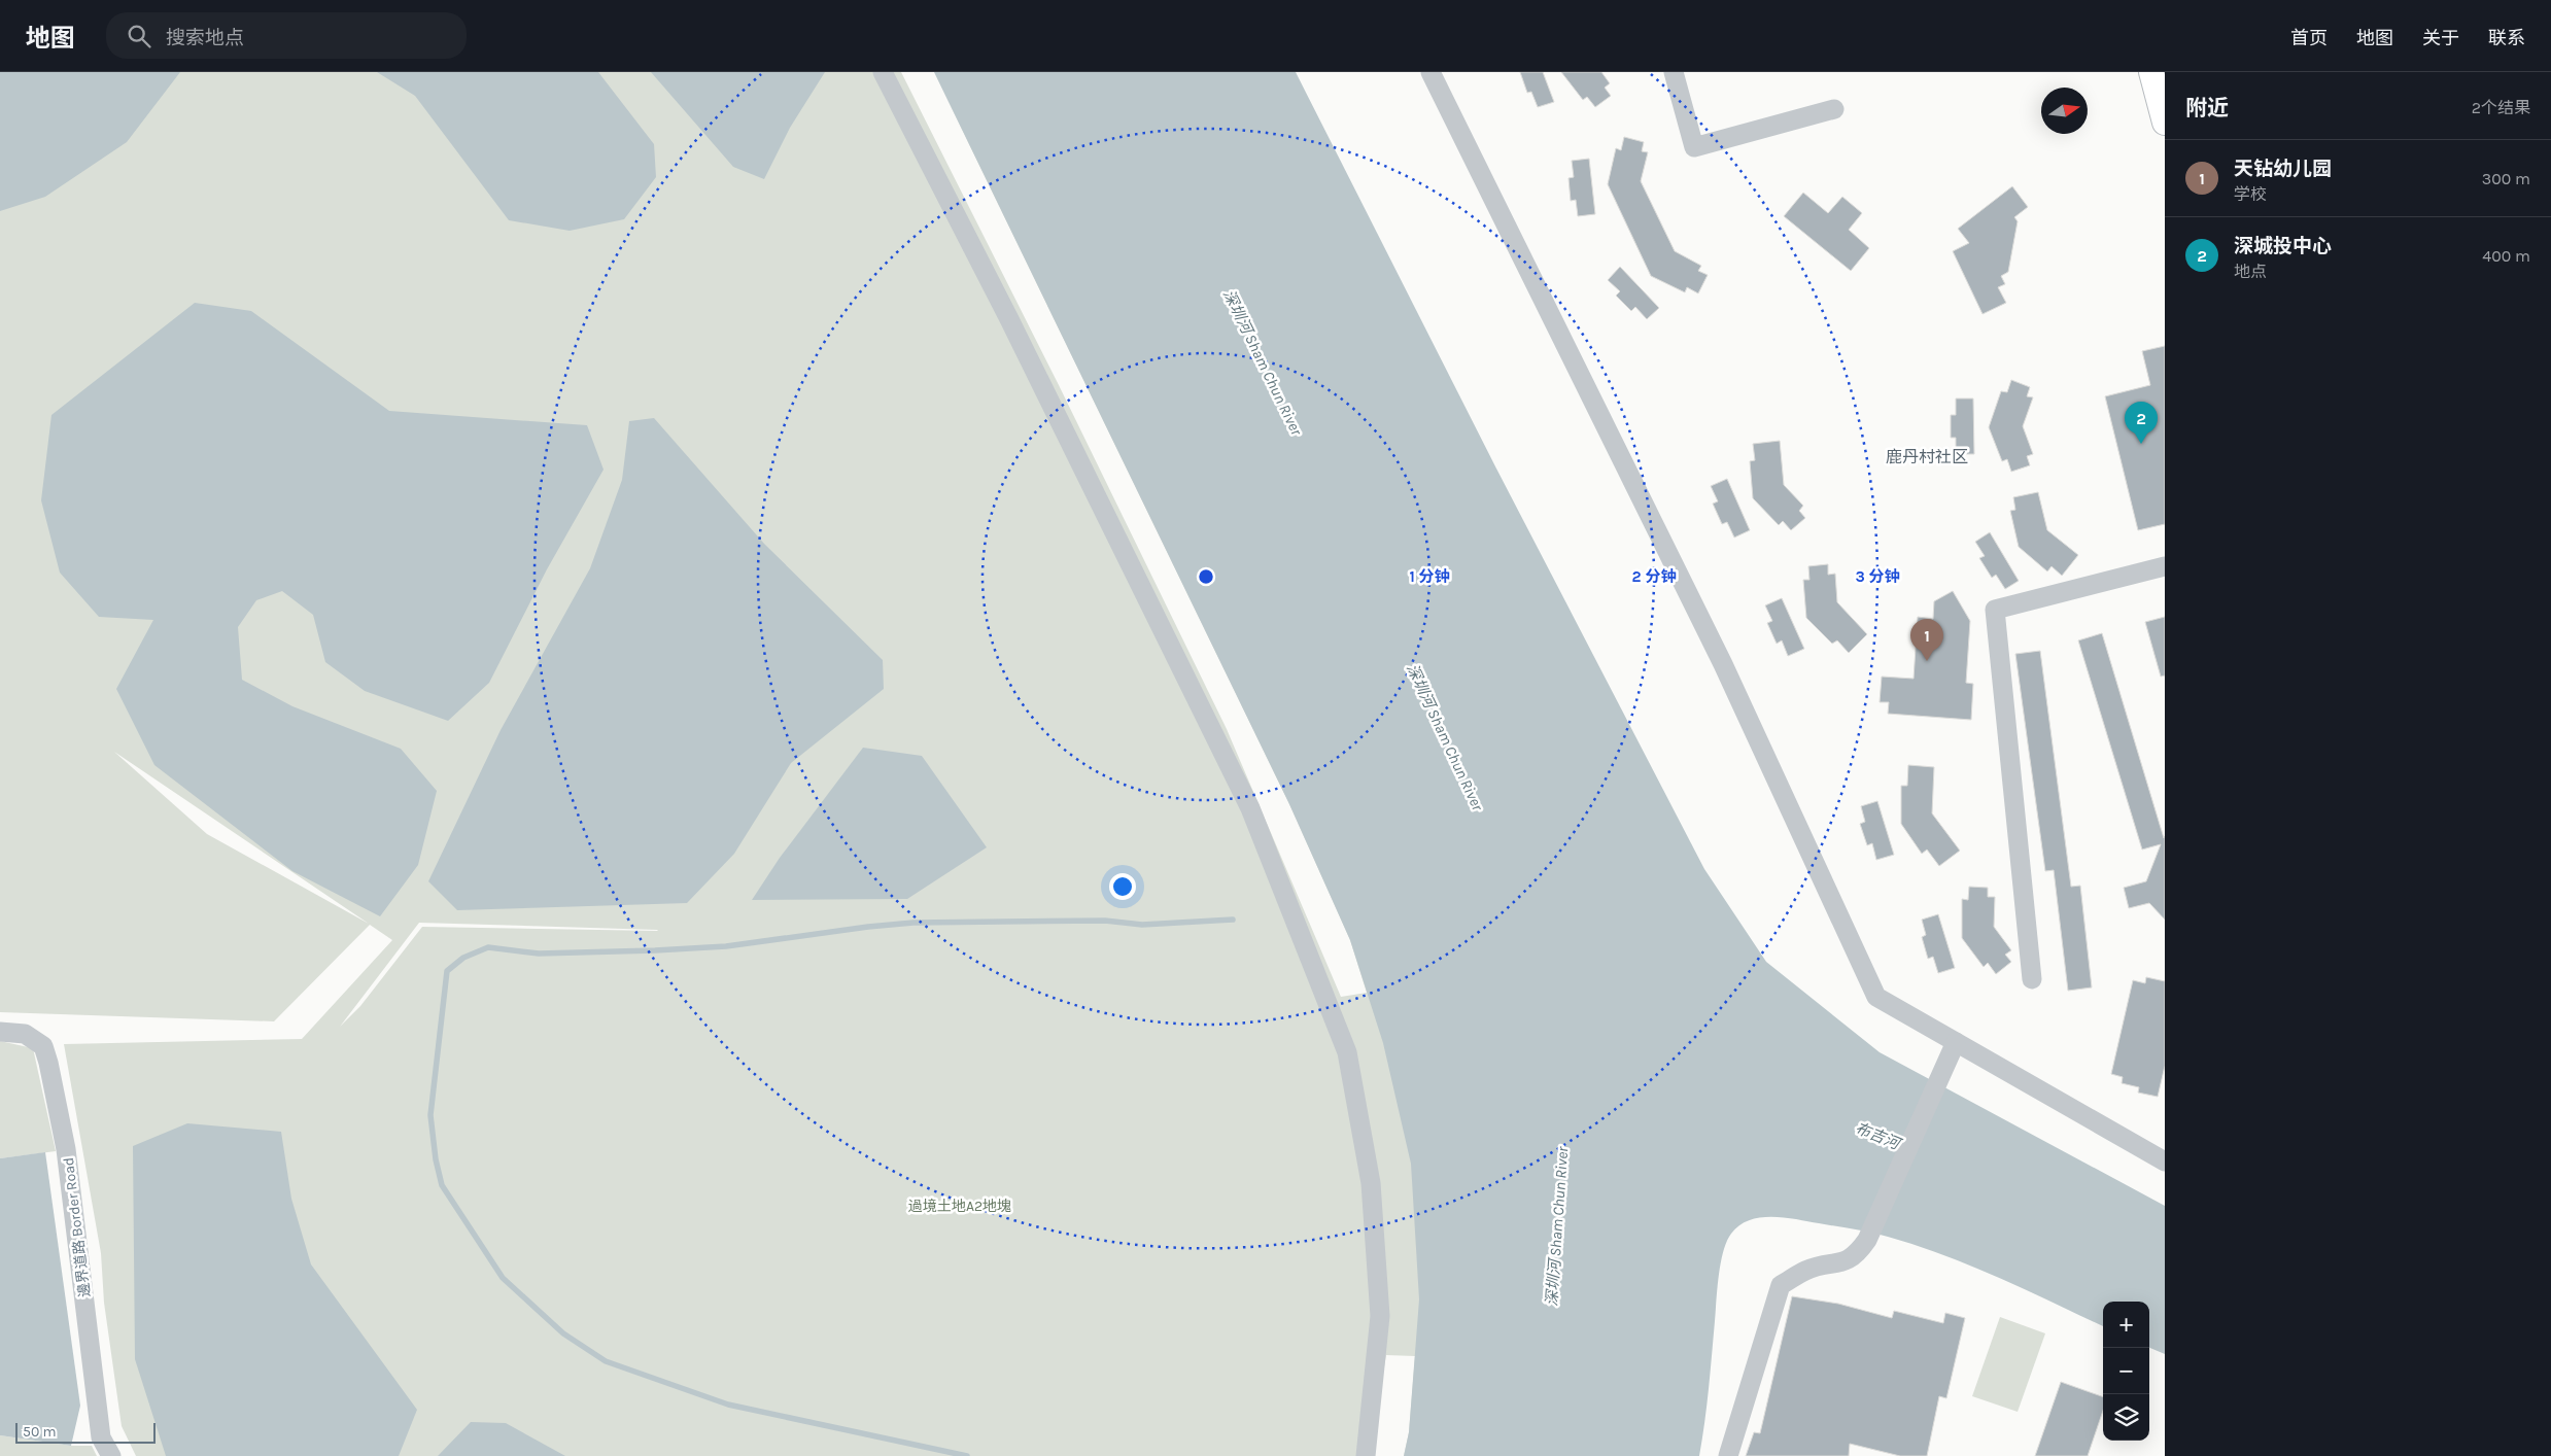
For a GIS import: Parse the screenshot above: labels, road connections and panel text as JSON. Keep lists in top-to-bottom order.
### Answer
{
  "streets": {
    "street": ["邊界道路 Border Road"]
  },
  "districts": ["鹿丹村社区"],
  "water": ["深圳河 Sham Chun River", "布吉河"],
  "parks": ["過境土地A2地塊"],
  "scale_bar": "50 m",
  "north": "right",
  "page": {
    "header": "地图",
    "search": "搜索地点",
    "nav": [
      "首页",
      "地图",
      "关于",
      "联系"
    ],
    "heading": ["附近", "2个结果"],
    "list": [
      {
        "mark": "1",
        "name": "天钻幼儿园",
        "note": "学校",
        "value": "300 m"
      },
      {
        "mark": "2",
        "name": "深城投中心",
        "note": "地点",
        "value": "400 m"
      }
    ],
    "pins": ["2", "1"],
    "map_buttons": ["+", "−"],
    "scale": "50 m"
  },
  "rings": ["1 分钟", "2 分钟", "3 分钟"]
}
